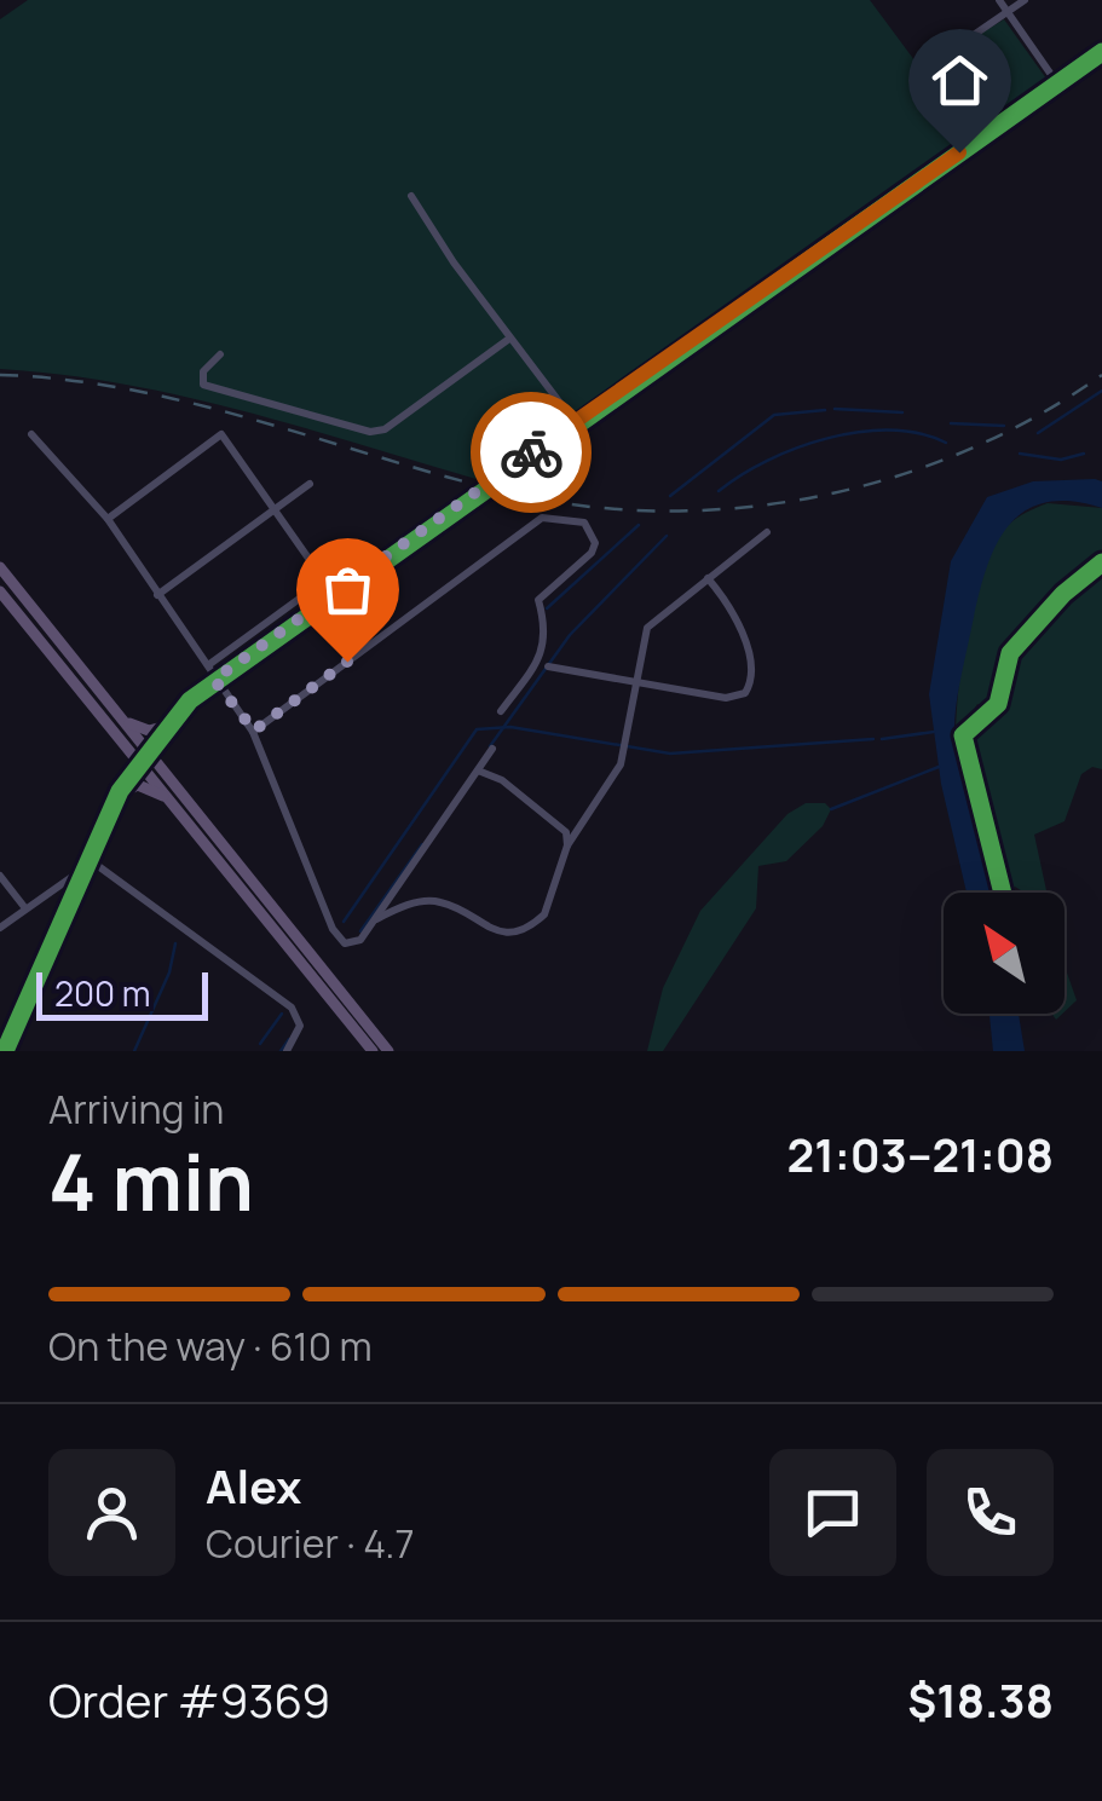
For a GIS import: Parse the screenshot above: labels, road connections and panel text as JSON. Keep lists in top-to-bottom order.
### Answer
{
  "scale_bar": "200 m",
  "north": "top left",
  "page": {
    "scale": "200 m",
    "heading": ["4 min", "Arriving in", "21:03–21:08"],
    "panel": [
      "Alex",
      "Courier · 4.7",
      "Order #9369",
      "$18.38"
    ],
    "bar": "On the way · 610 m"
  }
}
